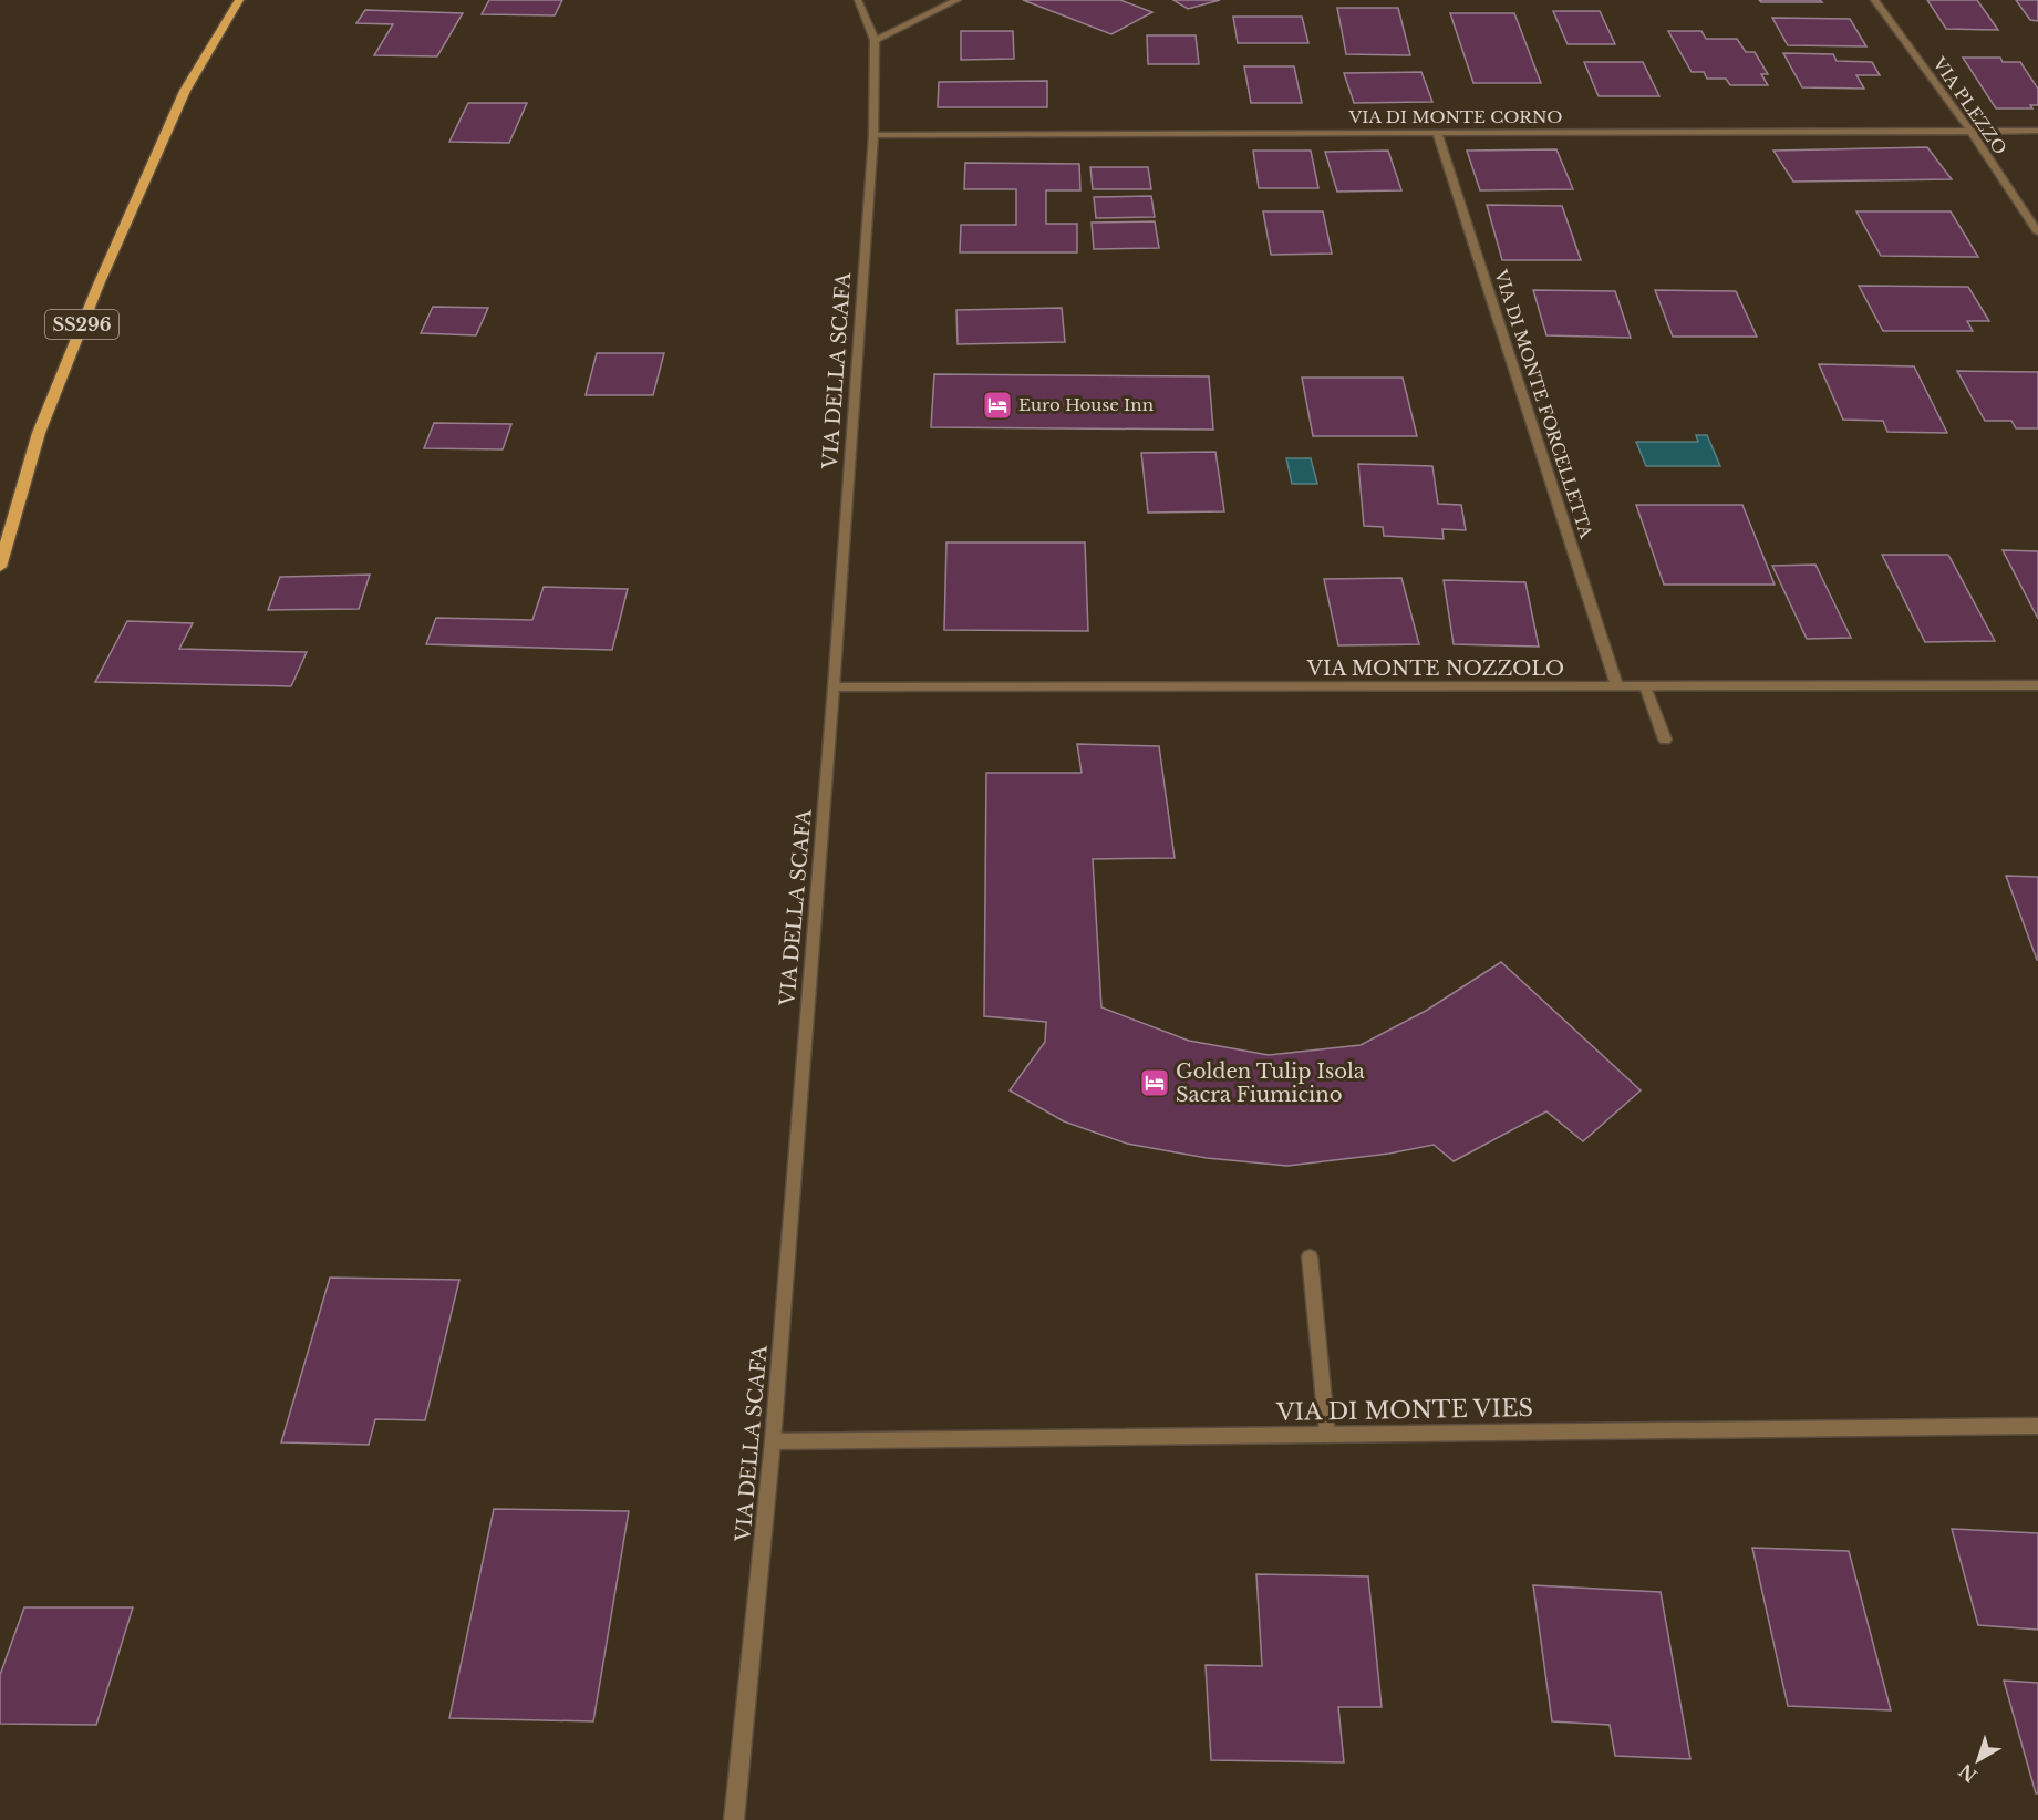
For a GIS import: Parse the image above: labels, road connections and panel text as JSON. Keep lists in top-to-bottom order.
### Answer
{
  "streets": {
    "main road": ["SS296"],
    "street": [
      "VIA PLEZZO",
      "VIA DI MONTE CORNO",
      "VIA DELLA SCAFA",
      "VIA DI MONTE FORCELLETTA",
      "VIA MONTE NOZZOLO",
      "VIA DI MONTE VIES"
    ]
  },
  "crossings": [
    ["VIA PLEZZO", "VIA DI MONTE CORNO"],
    ["VIA DI MONTE CORNO", "VIA DELLA SCAFA"],
    ["VIA DI MONTE CORNO", "VIA DI MONTE FORCELLETTA"],
    ["VIA DELLA SCAFA", "VIA MONTE NOZZOLO"],
    ["VIA DELLA SCAFA", "VIA DI MONTE VIES"],
    ["VIA DI MONTE FORCELLETTA", "VIA MONTE NOZZOLO"]
  ],
  "places": {
    "hotel": ["Euro House Inn", "Golden Tulip Isola Sacra Fiumicino"]
  },
  "north": "bottom left"
}
